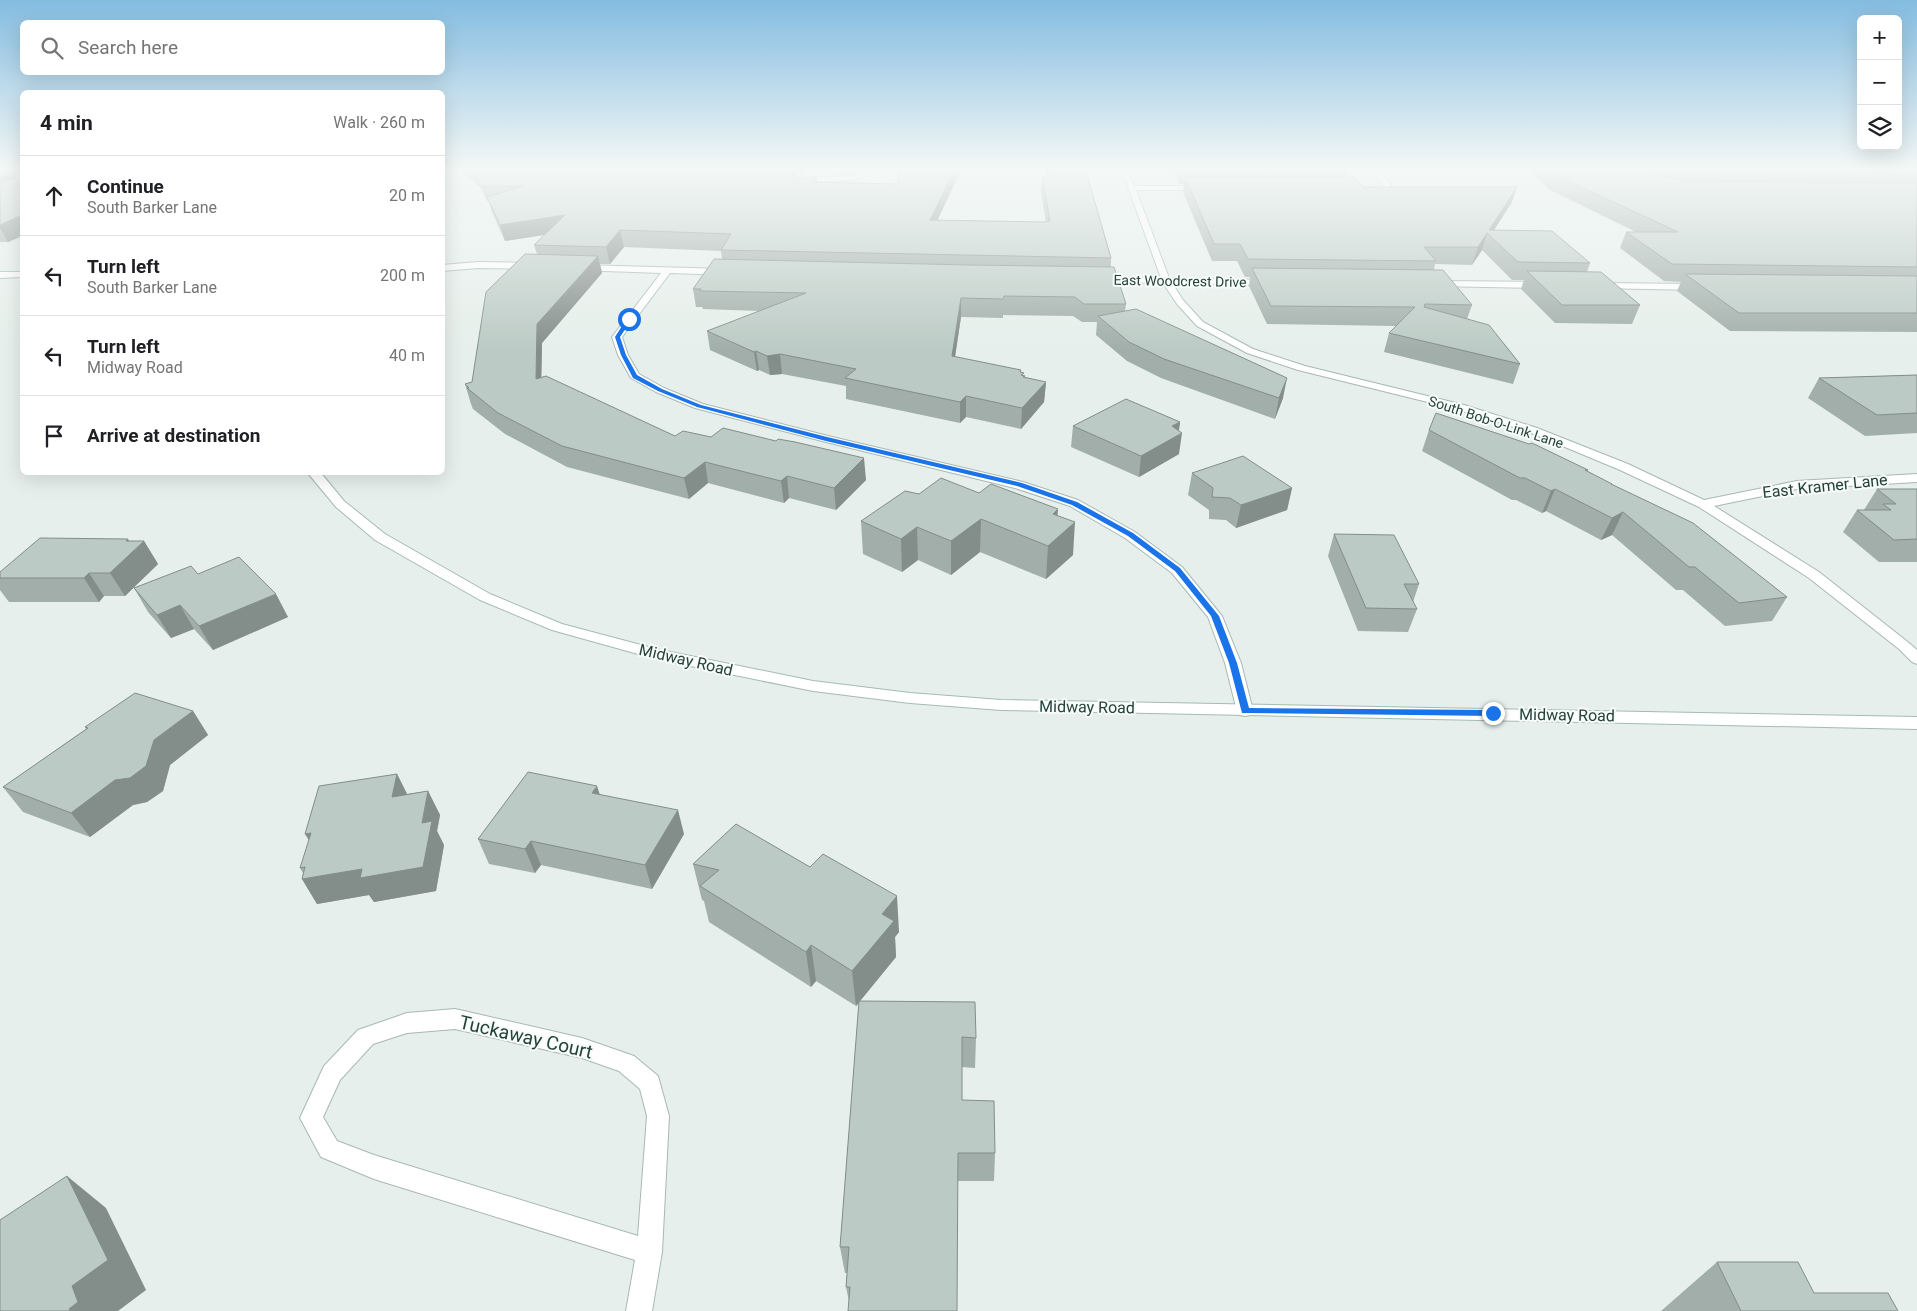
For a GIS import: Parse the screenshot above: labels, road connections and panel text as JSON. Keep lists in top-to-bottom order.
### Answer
{
  "streets": {
    "street": [
      "East Woodcrest Drive",
      "South Bob-O-Link Lane",
      "East Kramer Lane",
      "Midway Road",
      "Tuckaway Court"
    ]
  },
  "crossings": [
    ["East Woodcrest Drive", "South Bob-O-Link Lane"],
    ["South Bob-O-Link Lane", "East Kramer Lane"]
  ],
  "page": {
    "map_buttons": ["+", "−"],
    "search": "Search here",
    "heading": ["4 min", "Walk · 260 m"],
    "list": [
      ["Continue", "South Barker Lane", "20 m"],
      ["Turn left", "South Barker Lane", "200 m"],
      ["Turn left", "Midway Road", "40 m"],
      "Arrive at destination"
    ]
  }
}
